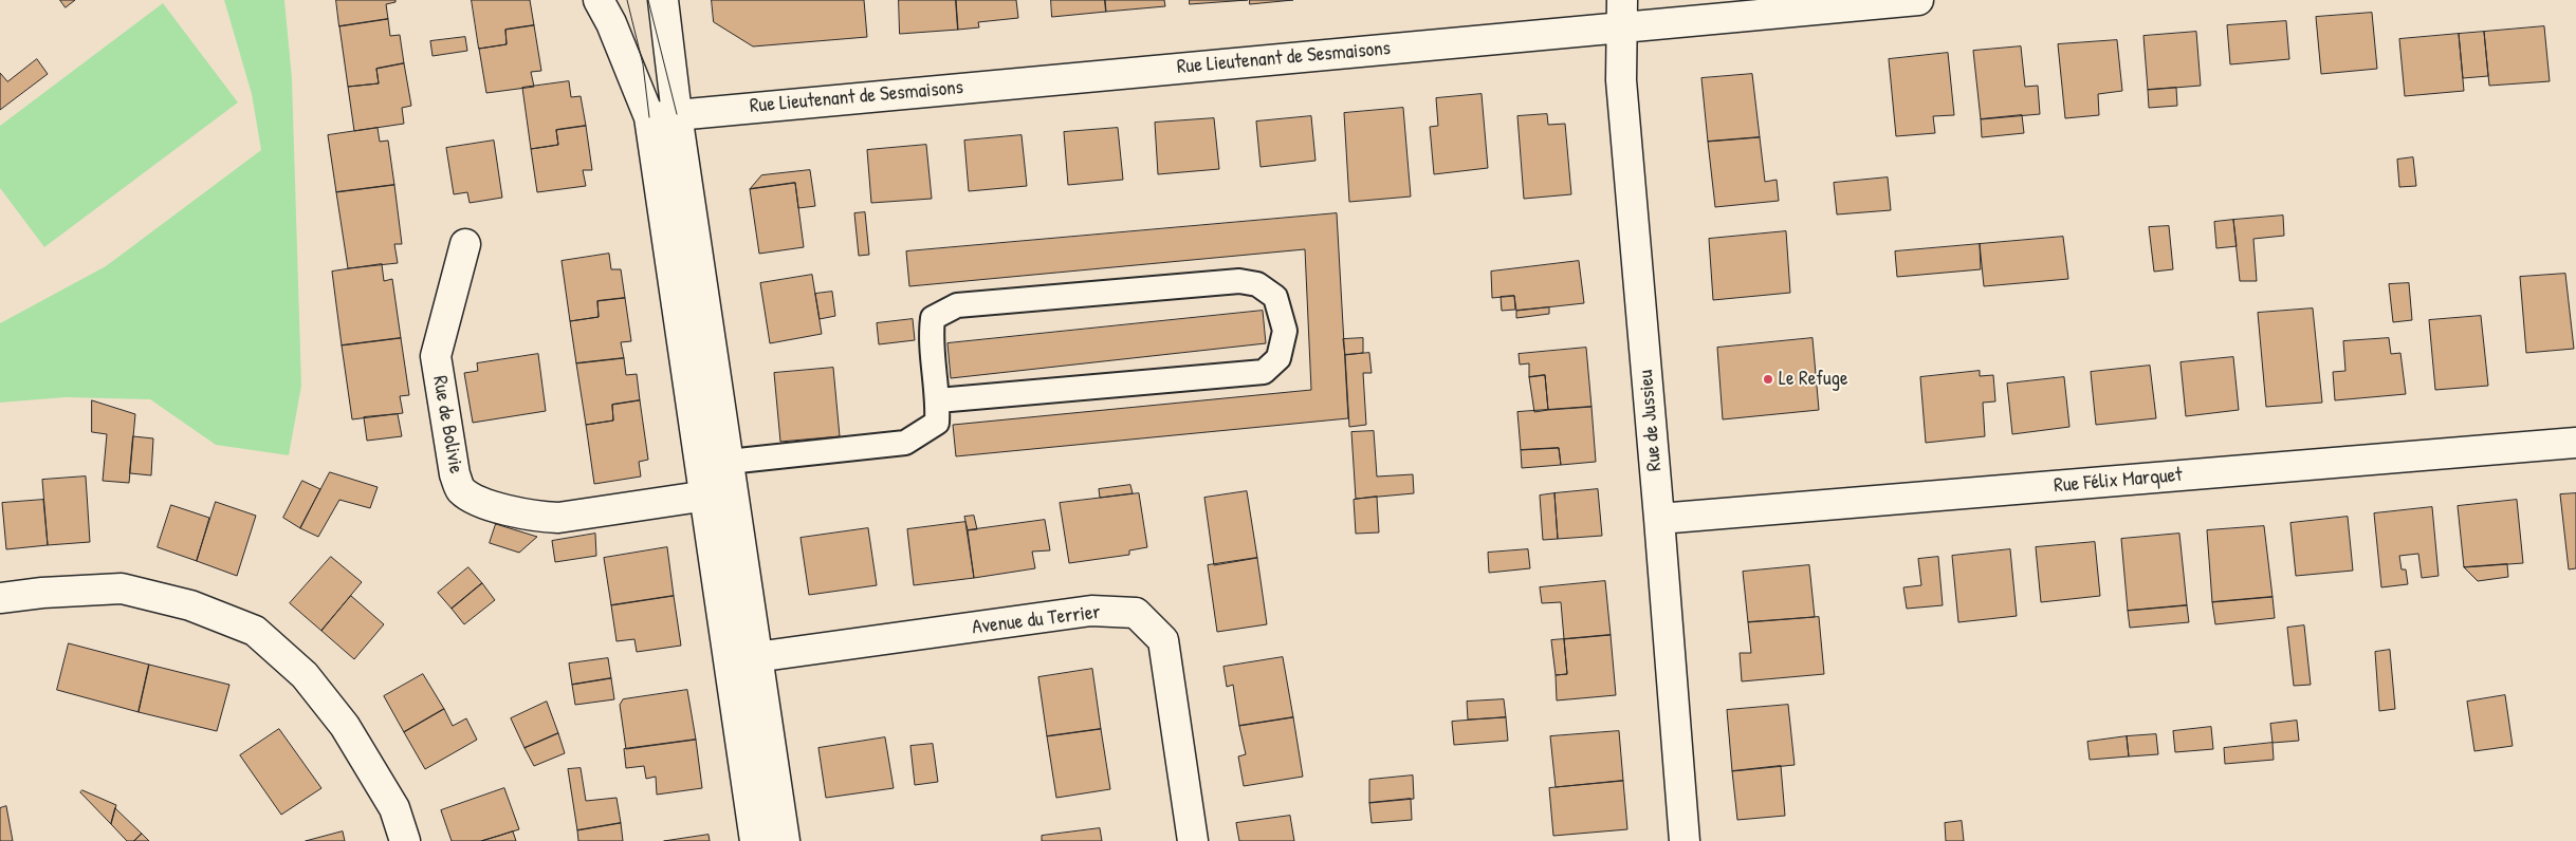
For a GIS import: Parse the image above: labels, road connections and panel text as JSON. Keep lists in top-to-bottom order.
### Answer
{
  "streets": {
    "street": [
      "Rue Lieutenant de Sesmaisons",
      "Rue de Jussieu",
      "Rue de Bolivie",
      "Rue Félix Marquet",
      "Avenue du Terrier"
    ]
  },
  "crossings": [
    ["Rue Lieutenant de Sesmaisons", "Rue de Jussieu"],
    ["Rue de Jussieu", "Rue Félix Marquet"]
  ],
  "places": ["Le Refuge"]
}
